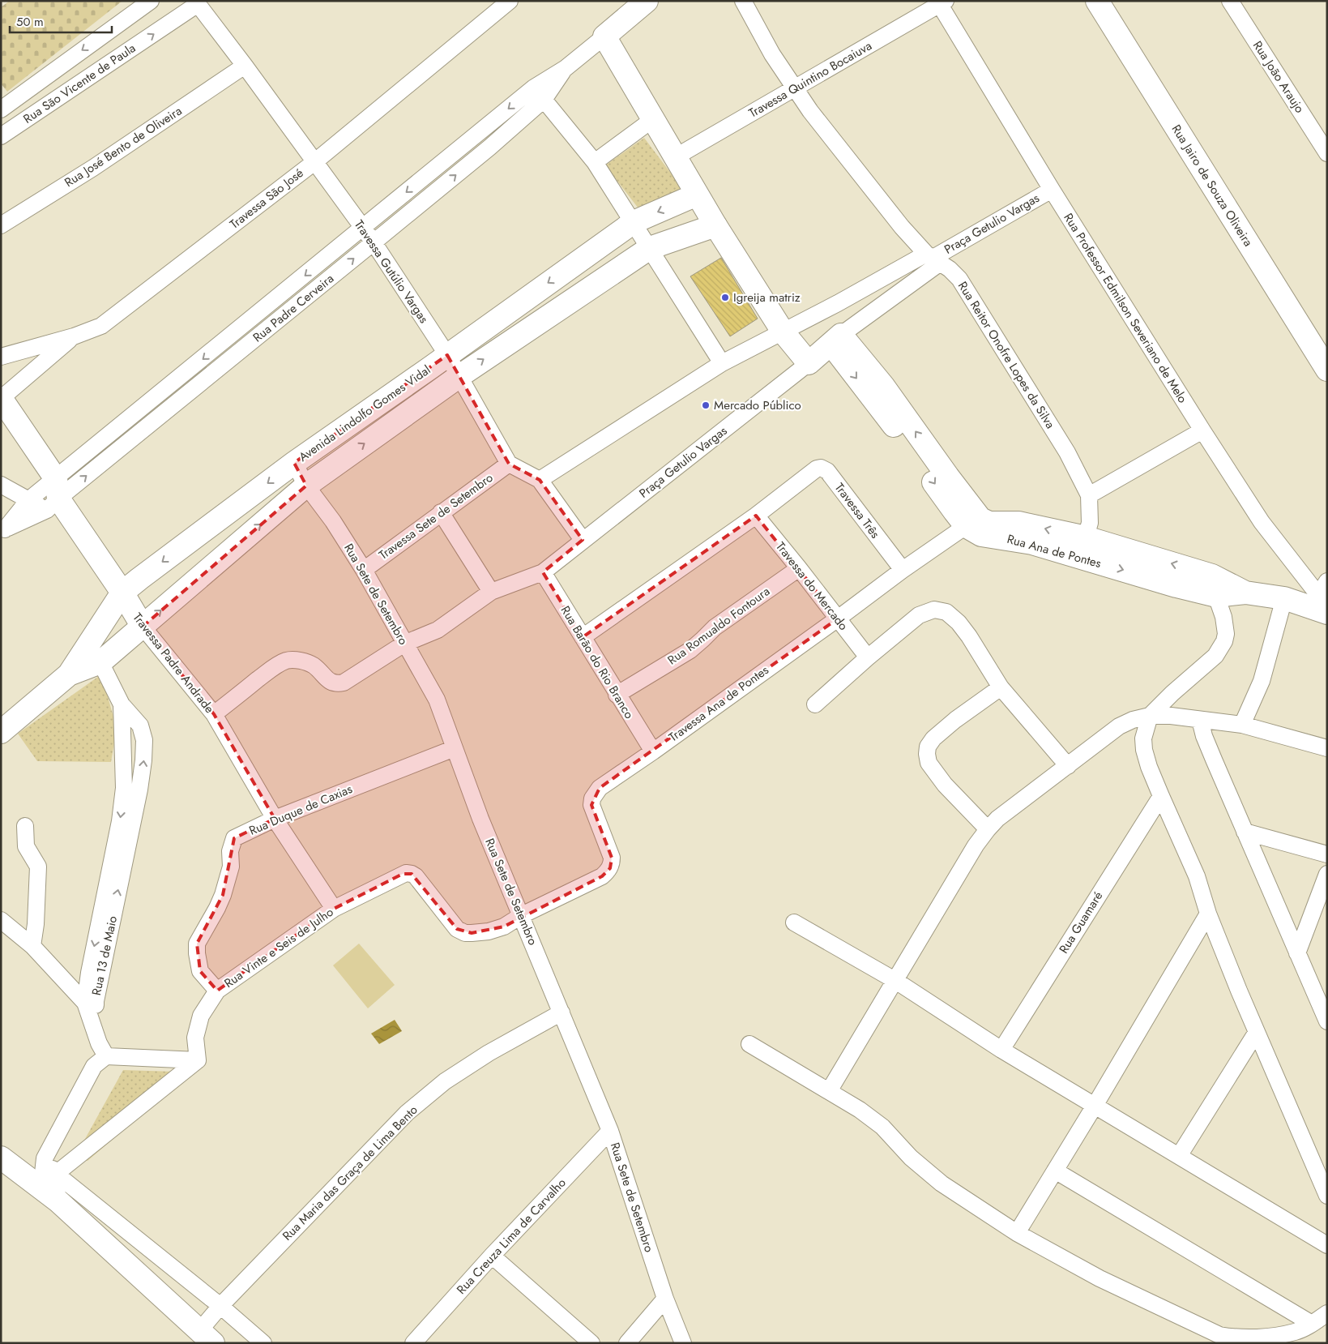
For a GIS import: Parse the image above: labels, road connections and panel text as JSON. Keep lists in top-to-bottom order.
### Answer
{
  "streets": {
    "main road": [
      "Rua Jairo de Souza Oliveira",
      "Praça Getulio Vargas",
      "Rua Padre Cerveira",
      "Avenida Lindolfo Gomes Vidal",
      "Rua Ana de Pontes",
      "Travessa Padre Andrade"
    ],
    "street": [
      "Rua João Araujo",
      "Travessa Quintino Bocaiuva",
      "Rua São Vicente de Paula",
      "Rua José Bento de Oliveira",
      "Travessa São José",
      "Travessa Gutúlio Vargas",
      "Rua Professor Edmilson Severiano de Melo",
      "Rua Reitor Onofre Lopes da Silva",
      "Travessa Três",
      "Travessa Sete de Setembro",
      "Travessa do Mercado",
      "Rua Sete de Setembro",
      "Rua Romualdo Fontoura",
      "Rua Barão do Rio Branco",
      "Travessa Ana de Pontes",
      "Rua Duque de Caxias",
      "Rua Guamaré",
      "Rua Vinte e Seis de Julho",
      "Rua 13 de Maio",
      "Rua Maria das Graça de Lima Bento",
      "Rua Creuza Lima de Carvalho"
    ]
  },
  "crossings": [
    ["Travessa Quintino Bocaiuva", "Rua Professor Edmilson Severiano de Melo"],
    ["Travessa Quintino Bocaiuva", "Rua Reitor Onofre Lopes da Silva"],
    ["Rua São Vicente de Paula", "Travessa Gutúlio Vargas"],
    ["Rua José Bento de Oliveira", "Travessa Gutúlio Vargas"],
    ["Travessa São José", "Travessa Gutúlio Vargas"],
    ["Praça Getulio Vargas", "Rua Professor Edmilson Severiano de Melo"],
    ["Praça Getulio Vargas", "Rua Reitor Onofre Lopes da Silva"],
    ["Praça Getulio Vargas", "Rua Sete de Setembro"],
    ["Praça Getulio Vargas", "Rua Barão do Rio Branco"],
    ["Praça Getulio Vargas", "Travessa Padre Andrade"],
    ["Travessa Gutúlio Vargas", "Rua Padre Cerveira"],
    ["Travessa Gutúlio Vargas", "Avenida Lindolfo Gomes Vidal"],
    ["Travessa Gutúlio Vargas", "Travessa Sete de Setembro"],
    ["Rua Padre Cerveira", "Travessa Padre Andrade"],
    ["Rua Professor Edmilson Severiano de Melo", "Rua Ana de Pontes"],
    ["Rua Reitor Onofre Lopes da Silva", "Rua Ana de Pontes"],
    ["Avenida Lindolfo Gomes Vidal", "Rua Sete de Setembro"],
    ["Avenida Lindolfo Gomes Vidal", "Travessa Padre Andrade"],
    ["Avenida Lindolfo Gomes Vidal", "Rua 13 de Maio"],
    ["Travessa Três", "Travessa do Mercado"],
    ["Travessa Três", "Travessa Ana de Pontes"],
    ["Travessa Sete de Setembro", "Rua Sete de Setembro"],
    ["Rua Ana de Pontes", "Travessa Ana de Pontes"],
    ["Travessa do Mercado", "Rua Romualdo Fontoura"],
    ["Travessa do Mercado", "Travessa Ana de Pontes"],
    ["Rua Sete de Setembro", "Travessa Ana de Pontes"],
    ["Rua Sete de Setembro", "Rua Duque de Caxias"],
    ["Rua Sete de Setembro", "Rua Vinte e Seis de Julho"],
    ["Rua Sete de Setembro", "Rua Maria das Graça de Lima Bento"],
    ["Rua Sete de Setembro", "Rua Creuza Lima de Carvalho"],
    ["Rua Romualdo Fontoura", "Rua Barão do Rio Branco"],
    ["Rua Barão do Rio Branco", "Travessa Ana de Pontes"],
    ["Travessa Padre Andrade", "Rua Duque de Caxias"],
    ["Travessa Padre Andrade", "Rua Vinte e Seis de Julho"],
    ["Travessa Ana de Pontes", "Rua Vinte e Seis de Julho"],
    ["Rua Duque de Caxias", "Rua Vinte e Seis de Julho"]
  ],
  "places": ["Igreija matriz", "Mercado Público"],
  "scale_bar": "50 m"
}
